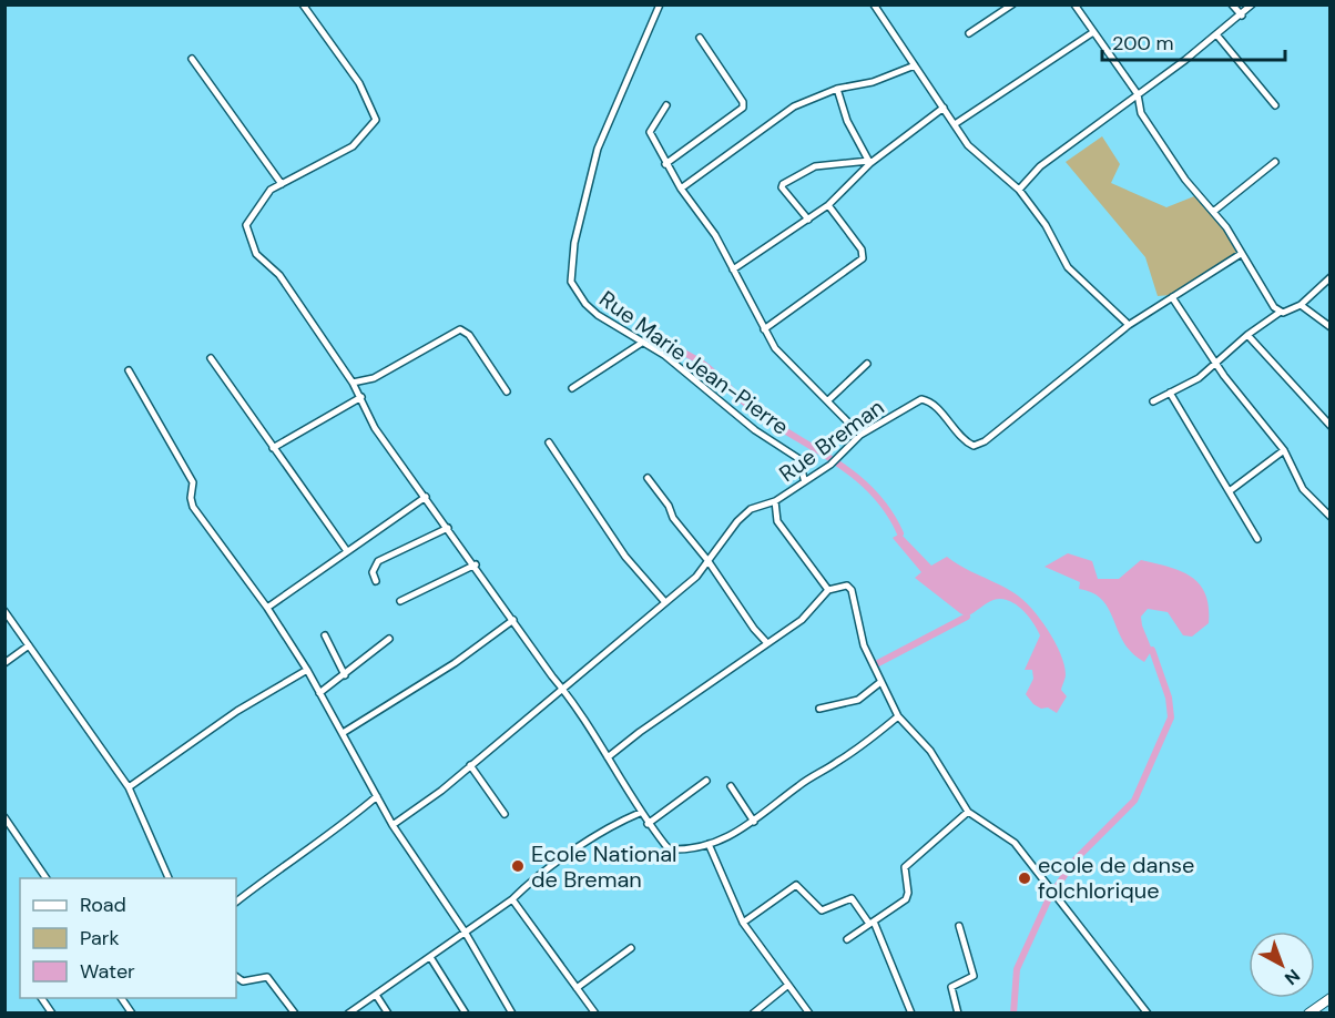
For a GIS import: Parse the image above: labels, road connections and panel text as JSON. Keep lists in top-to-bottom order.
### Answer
{
  "streets": {
    "street": ["Rue Marie Jean-Pierre", "Rue Breman"]
  },
  "crossings": [
    ["Rue Marie Jean-Pierre", "Rue Breman"]
  ],
  "places": ["Ecole National de Breman", "ecole de danse folchlorique"],
  "legend": ["Road", "Park", "Water"],
  "scale_bar": "200 m",
  "north": "bottom right"
}
